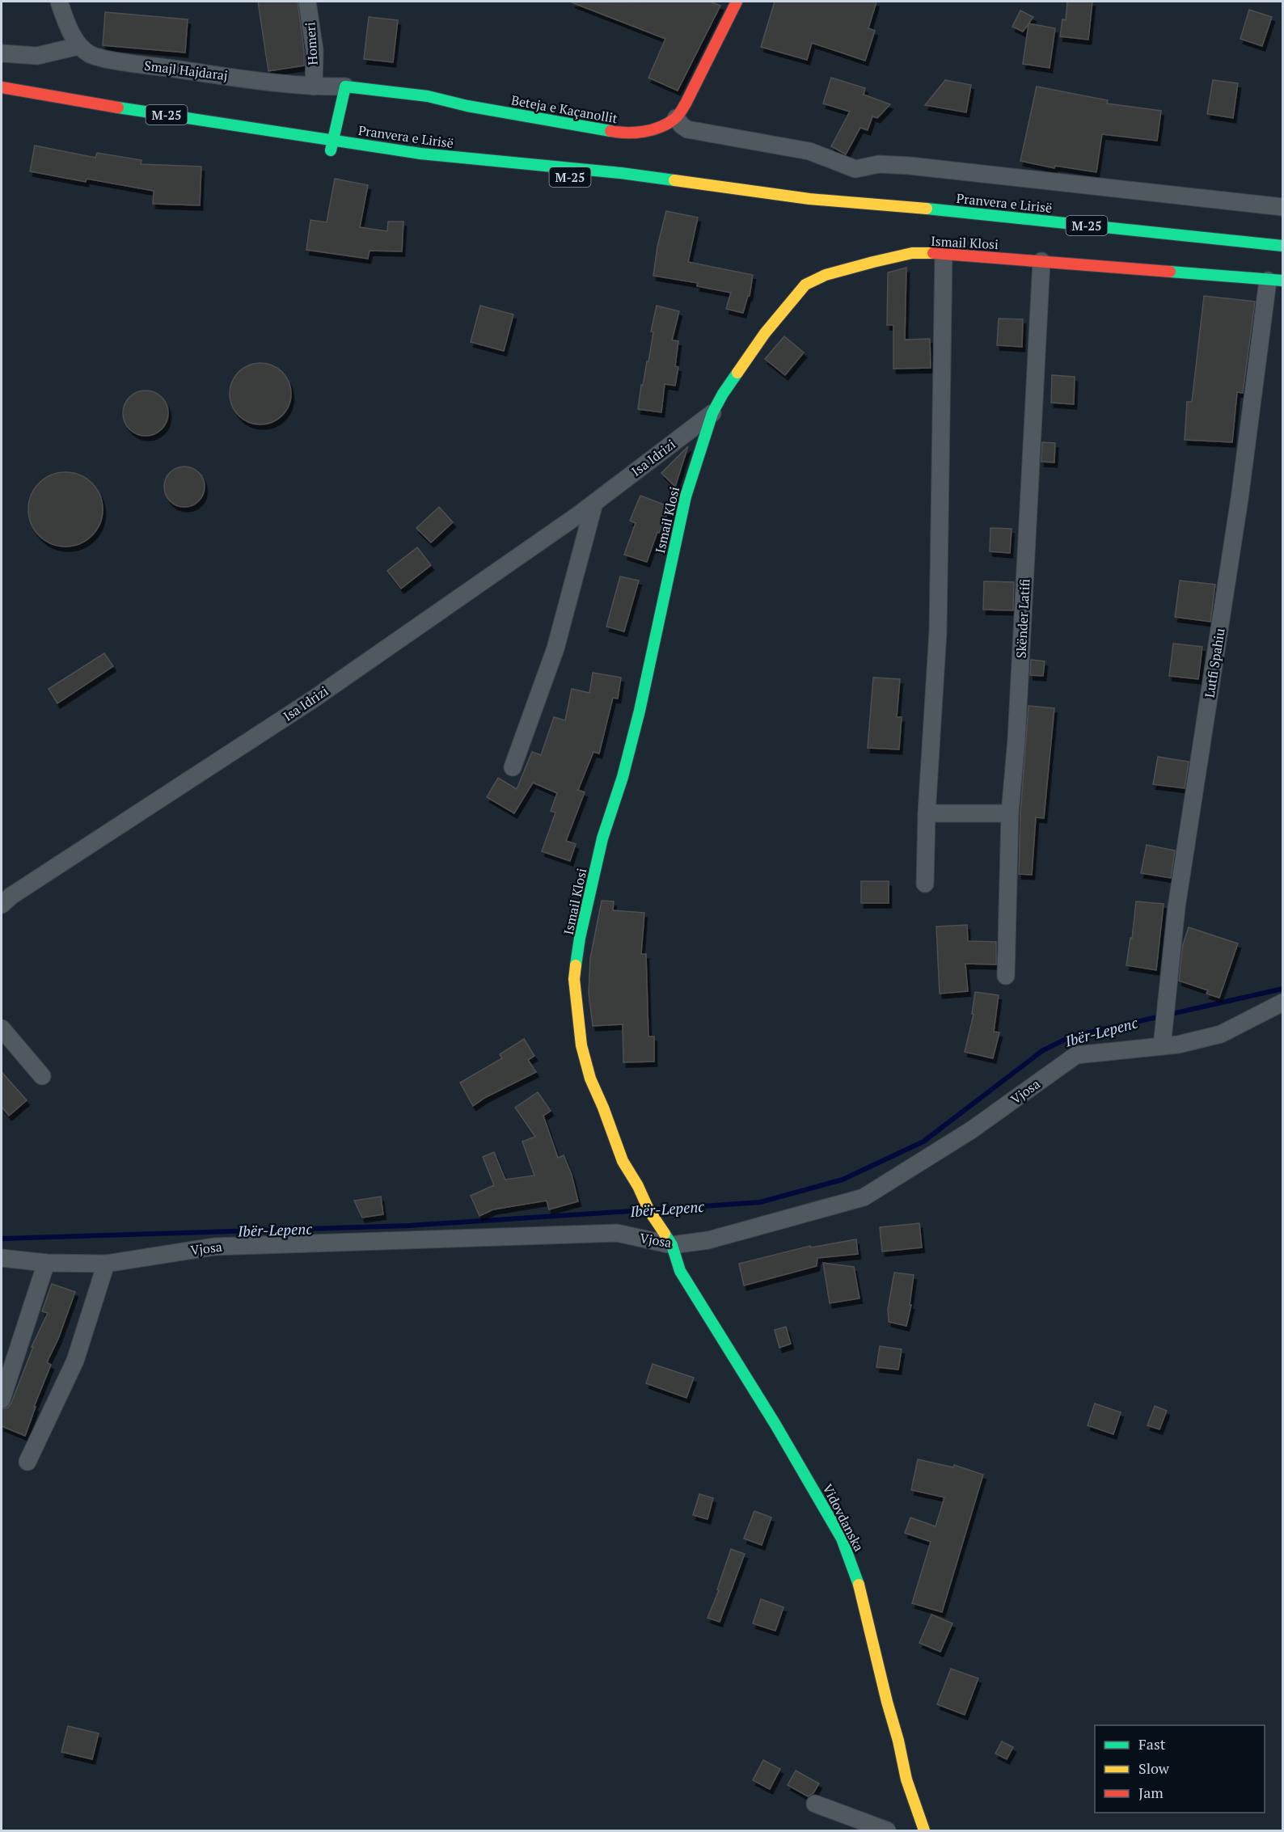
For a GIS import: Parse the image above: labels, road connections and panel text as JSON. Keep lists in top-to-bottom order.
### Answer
{
  "streets": {
    "street": [
      "Homeri",
      "Smajl Hajdaraj",
      "Beteja e Kaçanollit",
      "M-25",
      "Pranvera e Lirisë",
      "Ismail Klosi",
      "Isa Idrizi",
      "Skënder Latifi",
      "Lutfi Spahiu",
      "Vjosa",
      "Vidovdanska"
    ]
  },
  "crossings": [
    ["Homeri", "Smajl Hajdaraj"],
    ["Smajl Hajdaraj", "Beteja e Kaçanollit"],
    ["Ismail Klosi", "Isa Idrizi"],
    ["Ismail Klosi", "Skënder Latifi"],
    ["Ismail Klosi", "Lutfi Spahiu"],
    ["Ismail Klosi", "Vjosa"],
    ["Ismail Klosi", "Vidovdanska"],
    ["Lutfi Spahiu", "Vjosa"],
    ["Vjosa", "Vidovdanska"]
  ],
  "water": ["Ibër-Lepenc"],
  "legend": ["Fast", "Slow", "Jam"]
}
